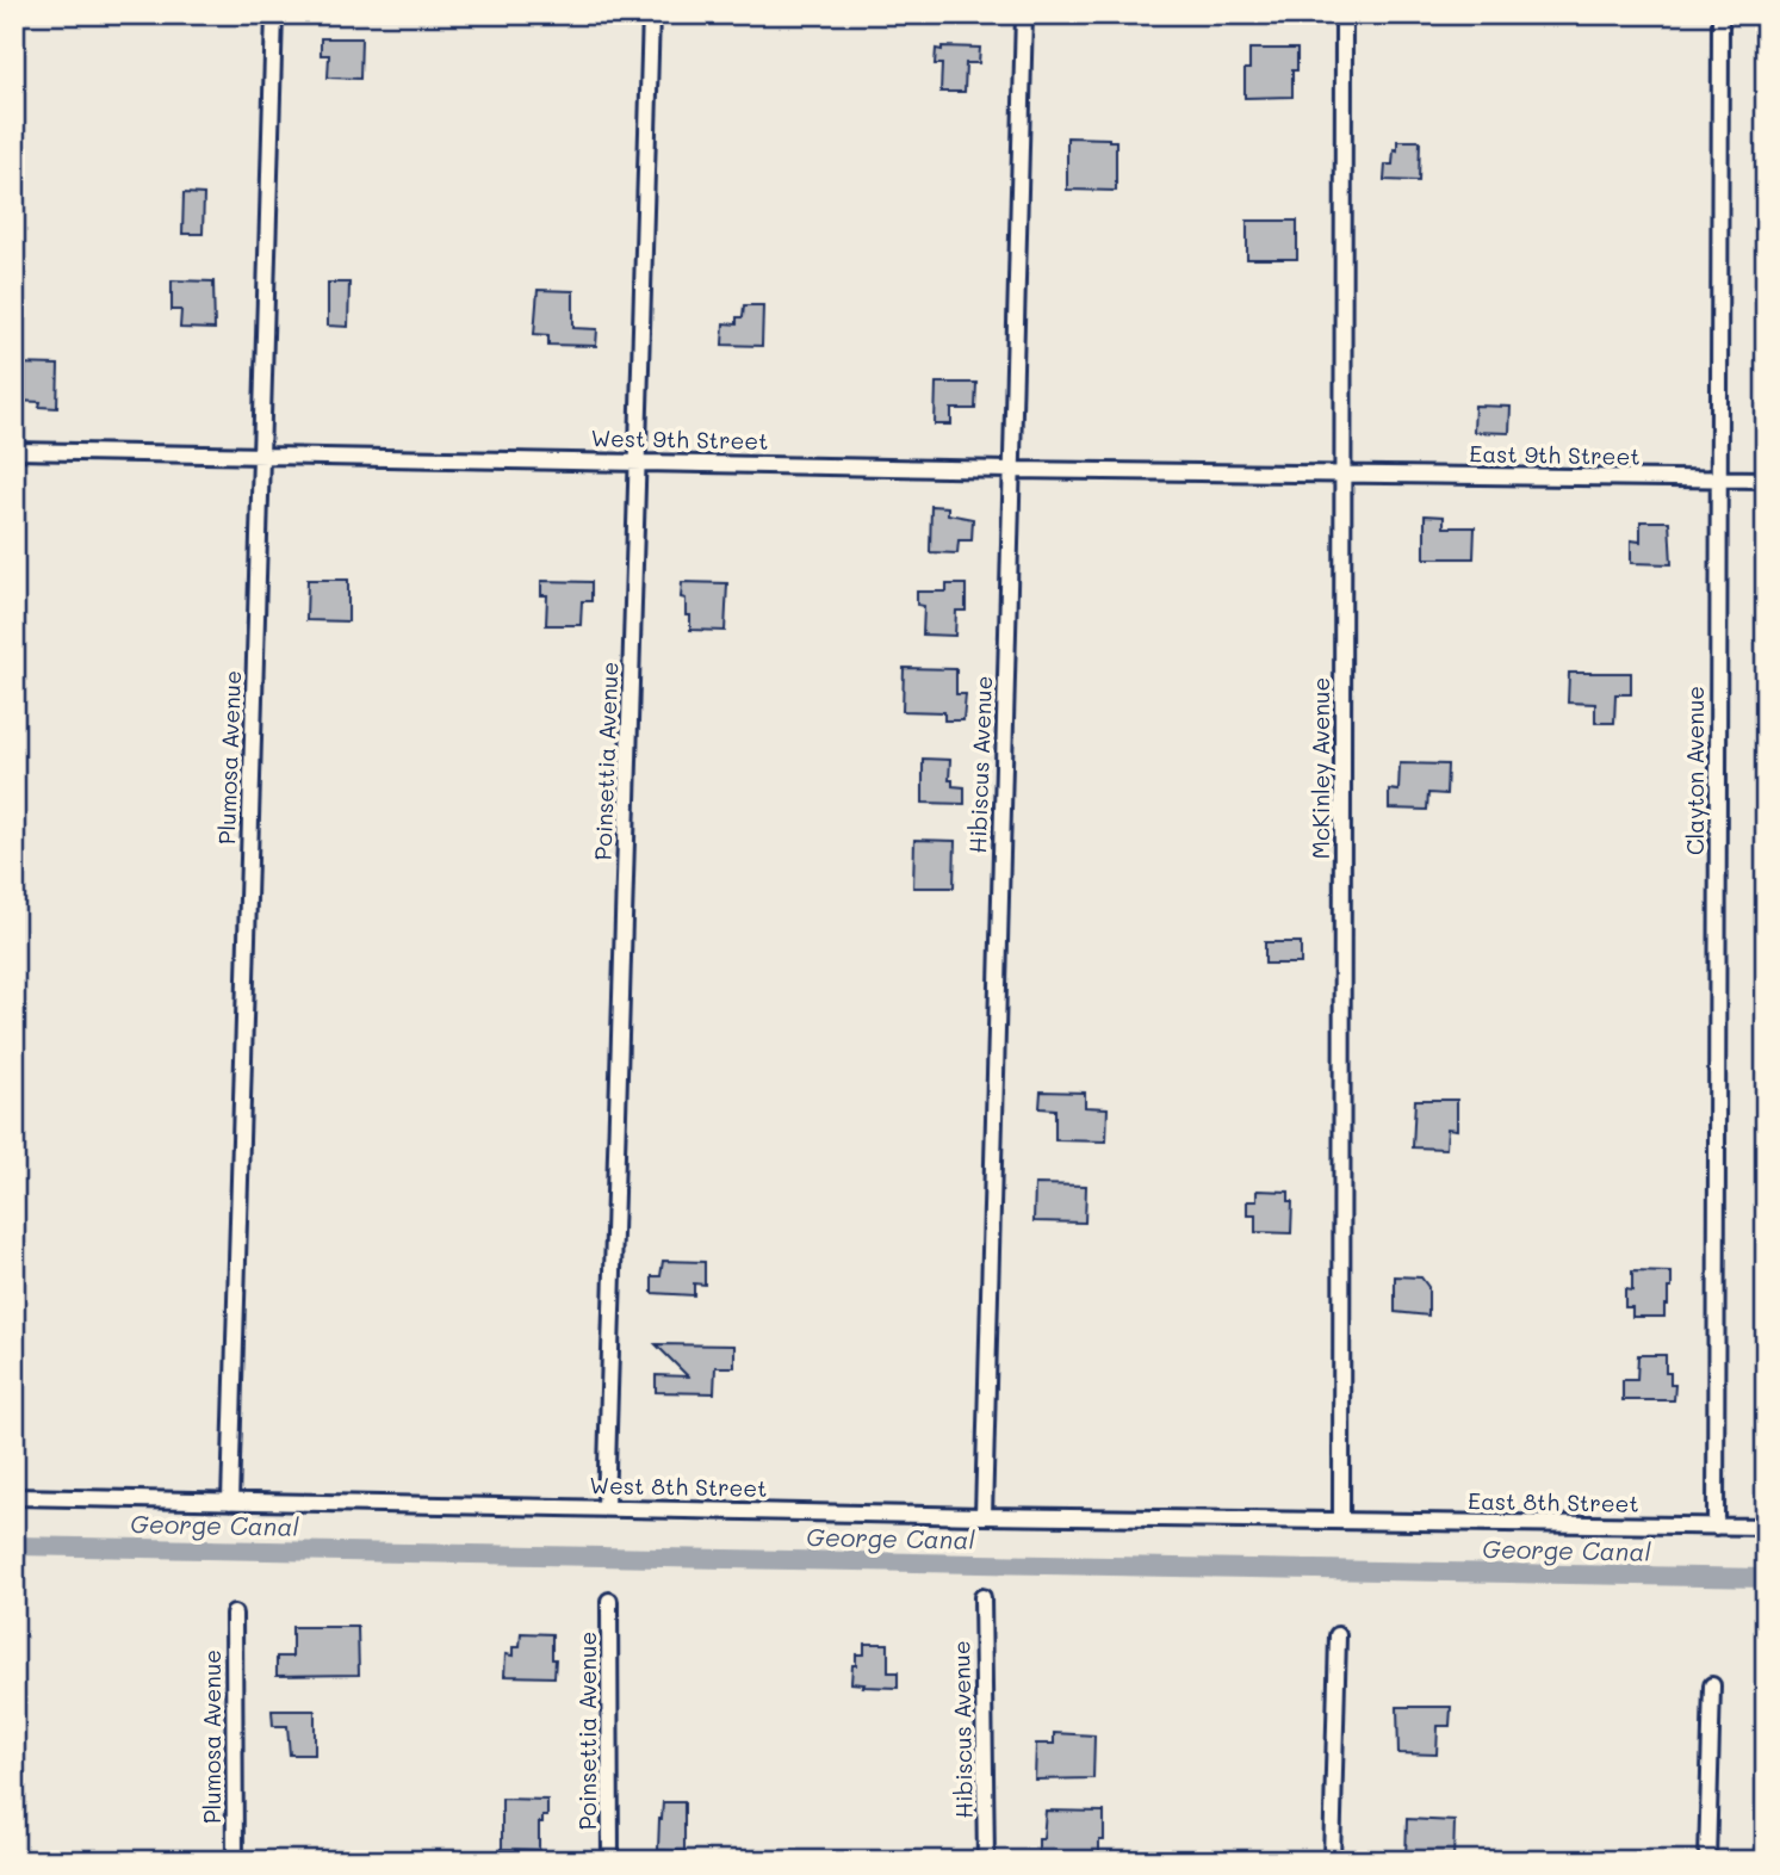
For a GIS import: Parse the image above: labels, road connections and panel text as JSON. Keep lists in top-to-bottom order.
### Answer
{
  "streets": {
    "street": [
      "West 9th Street",
      "East 9th Street",
      "Plumosa Avenue",
      "Poinsettia Avenue",
      "Hibiscus Avenue",
      "McKinley Avenue",
      "Clayton Avenue",
      "West 8th Street",
      "East 8th Street"
    ]
  },
  "crossings": [
    ["West 9th Street", "East 9th Street"],
    ["West 9th Street", "Plumosa Avenue"],
    ["West 9th Street", "Poinsettia Avenue"],
    ["West 9th Street", "Hibiscus Avenue"],
    ["West 9th Street", "McKinley Avenue"],
    ["East 9th Street", "McKinley Avenue"],
    ["East 9th Street", "Clayton Avenue"],
    ["Plumosa Avenue", "West 8th Street"],
    ["Poinsettia Avenue", "West 8th Street"],
    ["Hibiscus Avenue", "West 8th Street"],
    ["McKinley Avenue", "West 8th Street"],
    ["McKinley Avenue", "East 8th Street"],
    ["Clayton Avenue", "East 8th Street"],
    ["West 8th Street", "East 8th Street"]
  ],
  "water": ["George Canal"]
}
